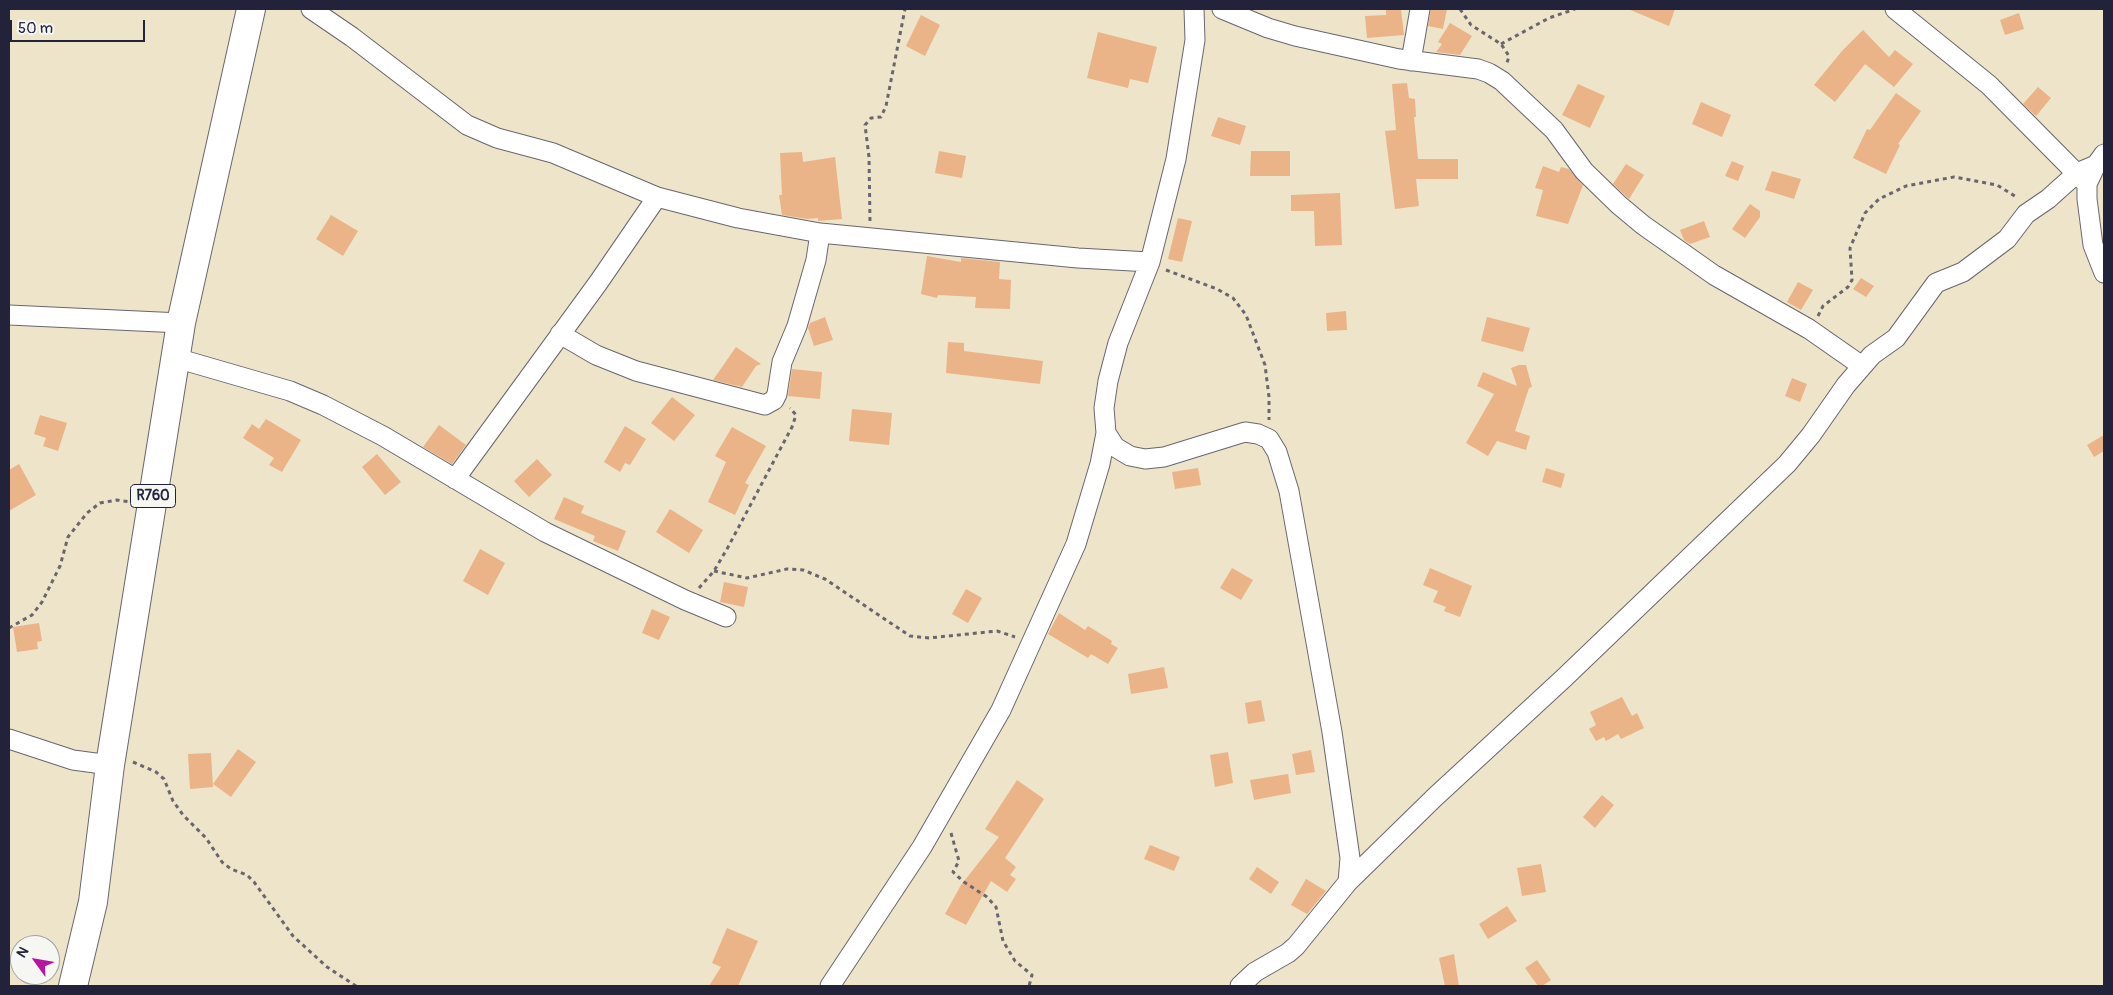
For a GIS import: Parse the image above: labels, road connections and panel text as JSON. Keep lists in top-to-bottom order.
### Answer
{
  "streets": {
    "main road": ["R760"]
  },
  "scale_bar": "50 m",
  "north": "top left"
}
